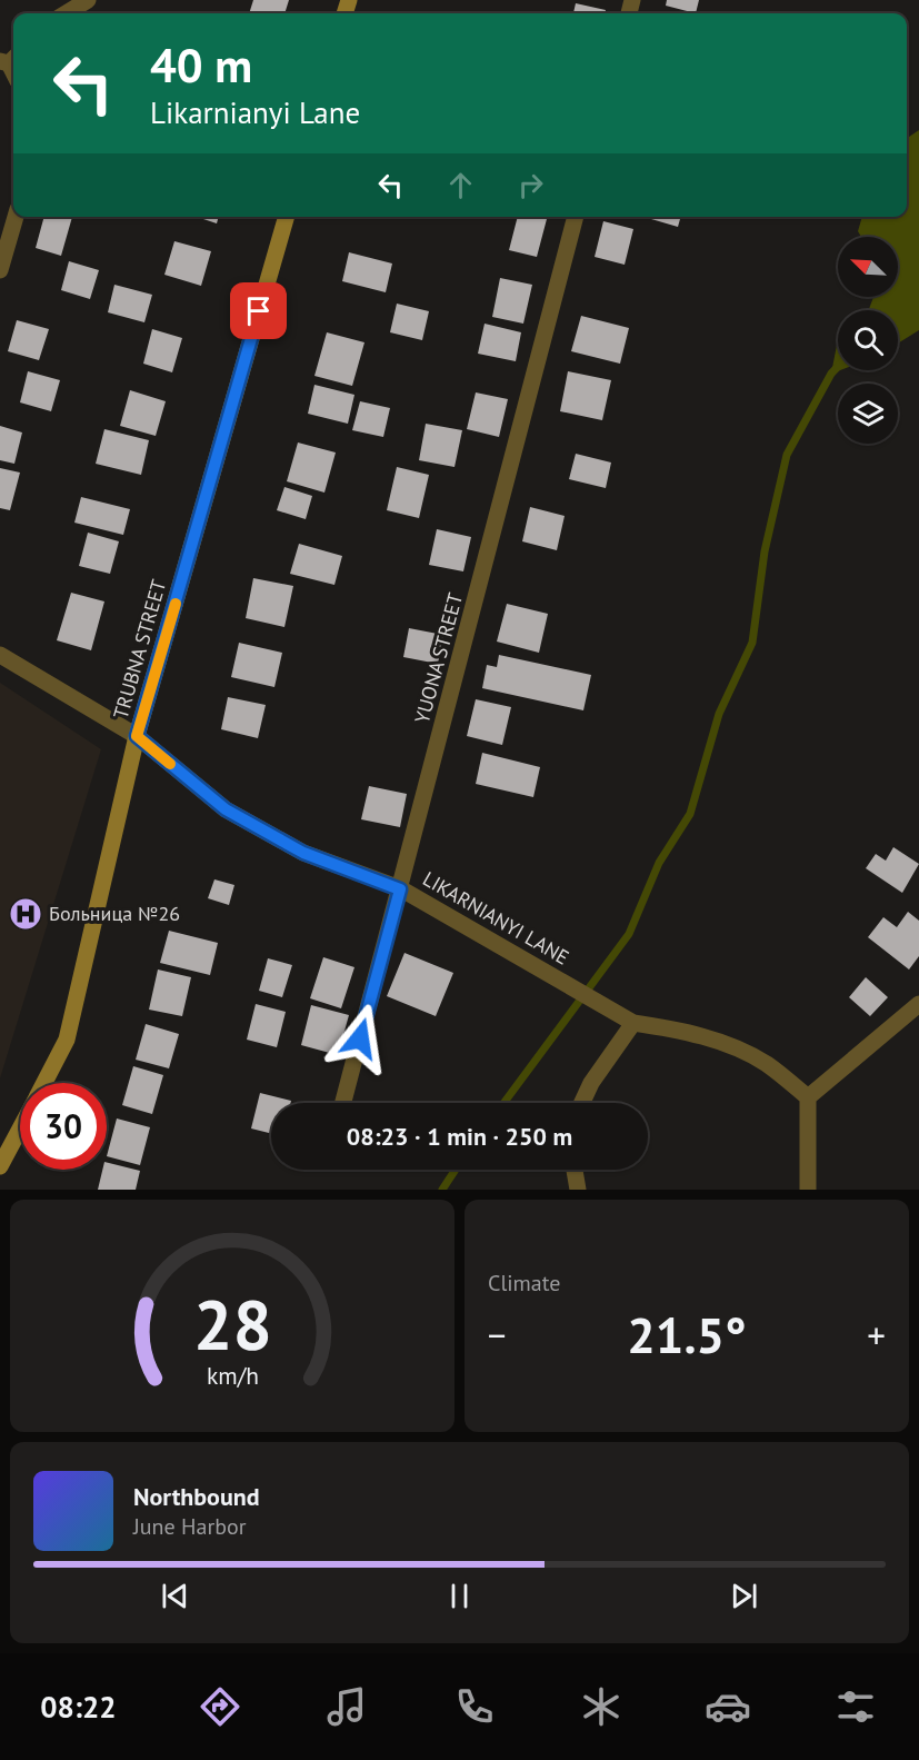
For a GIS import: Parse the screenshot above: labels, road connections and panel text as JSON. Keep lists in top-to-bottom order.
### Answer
{
  "streets": {
    "street": ["TRUBNA STREET", "YUONA STREET", "LIKARNIANYI LANE"]
  },
  "crossings": [
    ["TRUBNA STREET", "LIKARNIANYI LANE"],
    ["YUONA STREET", "LIKARNIANYI LANE"]
  ],
  "places": {
    "hospital": ["Больница №26"]
  },
  "north": "top left",
  "page": {
    "turn": ["40 m", "Likarnianyi Lane"],
    "limit": "30",
    "trip": "08:23 · 1 min · 250 m",
    "tile": "Climate",
    "heat": ["−", "21.5°", "+"],
    "song": ["Northbound", "June Harbor"],
    "tabs": "08:22",
    "gauge": ["28", "km/h"]
  }
}
